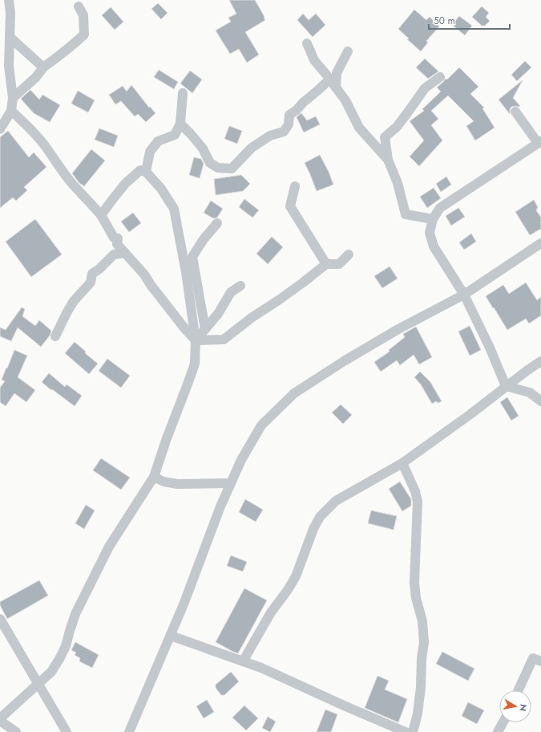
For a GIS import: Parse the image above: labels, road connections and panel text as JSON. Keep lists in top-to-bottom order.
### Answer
{
  "scale_bar": "50 m",
  "north": "right"
}
